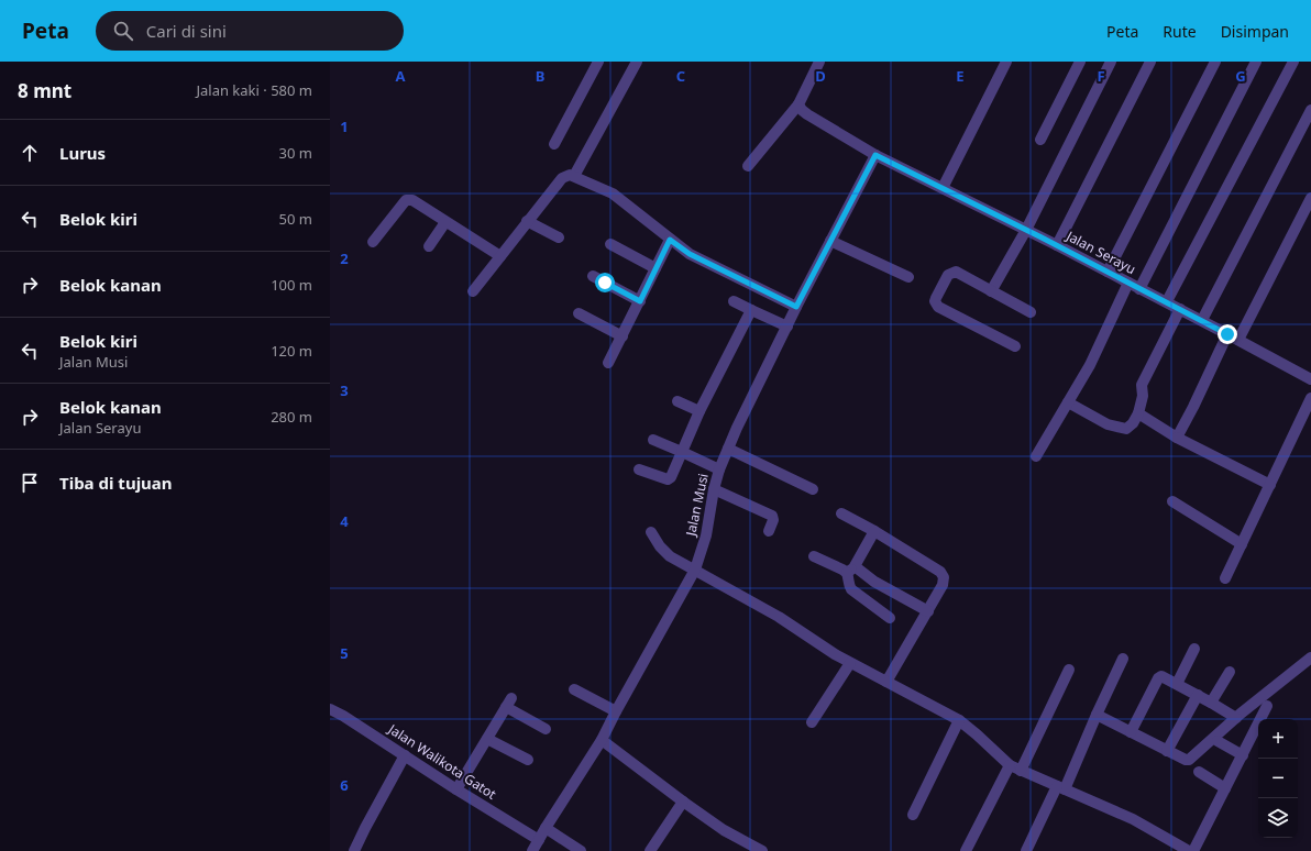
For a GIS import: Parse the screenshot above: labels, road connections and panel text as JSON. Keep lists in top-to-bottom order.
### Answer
{
  "streets": {
    "street": ["Jalan Serayu", "Jalan Musi", "Jalan Walikota Gatot"]
  },
  "crossings": [
    ["Jalan Serayu", "Jalan Musi"],
    ["Jalan Musi", "Jalan Walikota Gatot"]
  ],
  "page": {
    "header": "Peta",
    "search": "Cari di sini",
    "nav": ["Peta", "Rute", "Disimpan"],
    "heading": ["8 mnt", "Jalan kaki · 580 m"],
    "list": [
      ["Lurus", "30 m"],
      ["Belok kiri", "50 m"],
      ["Belok kanan", "100 m"],
      ["Belok kiri", "Jalan Musi", "120 m"],
      ["Belok kanan", "Jalan Serayu", "280 m"],
      "Tiba di tujuan"
    ],
    "map_buttons": ["+", "−"]
  },
  "grid": {
    "columns": [
      "A",
      "B",
      "C",
      "D",
      "E",
      "F",
      "G"
    ],
    "rows": [
      "1",
      "2",
      "3",
      "4",
      "5",
      "6"
    ]
  }
}
